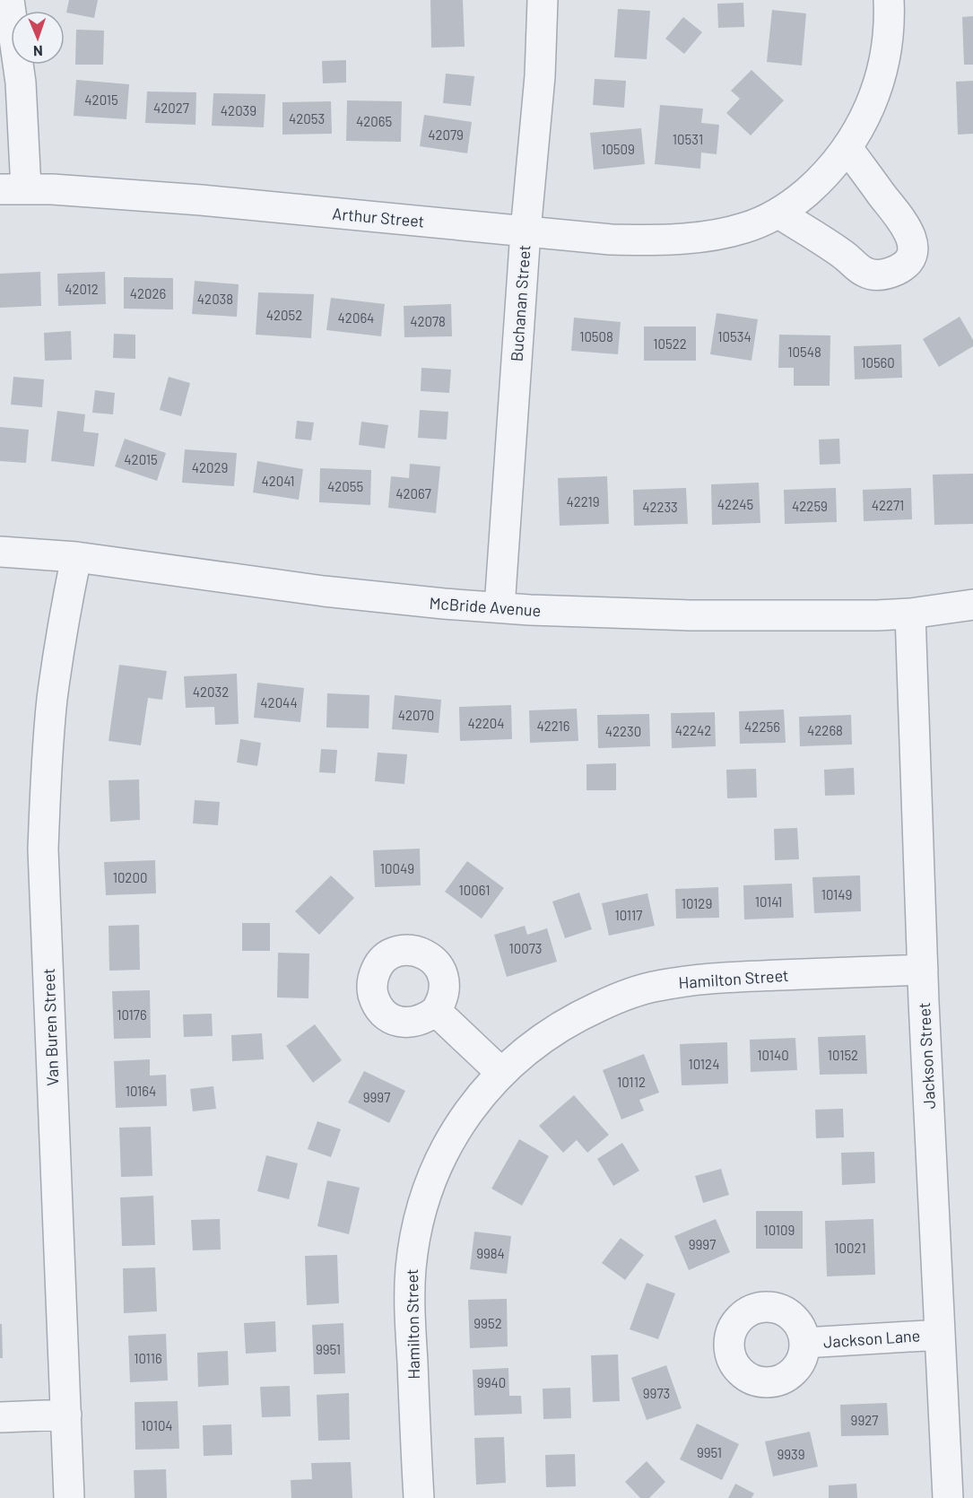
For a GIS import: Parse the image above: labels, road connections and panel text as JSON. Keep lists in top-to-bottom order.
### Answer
{
  "streets": {
    "street": [
      "Arthur Street",
      "Buchanan Street",
      "McBride Avenue",
      "Hamilton Street",
      "Van Buren Street",
      "Jackson Street",
      "Jackson Lane"
    ]
  },
  "crossings": [
    ["Arthur Street", "Buchanan Street"],
    ["Buchanan Street", "McBride Avenue"],
    ["McBride Avenue", "Van Buren Street"],
    ["McBride Avenue", "Jackson Street"],
    ["Hamilton Street", "Jackson Street"],
    ["Jackson Street", "Jackson Lane"]
  ],
  "house_numbers": [
    "42015",
    "42027",
    "42039",
    "42053",
    "42065",
    "42079",
    "10531",
    "10509",
    "42012",
    "42026",
    "42038",
    "42052",
    "42064",
    "42078",
    "10508",
    "10534",
    "10522",
    "10548",
    "10560",
    "42015",
    "42029",
    "42041",
    "42055",
    "42067",
    "42219",
    "42245",
    "42271",
    "42259",
    "42233",
    "42032",
    "42044",
    "42070",
    "42204",
    "42216",
    "42256",
    "42242",
    "42268",
    "42230",
    "10049",
    "10200",
    "10061",
    "10149",
    "10141",
    "10129",
    "10117",
    "10073",
    "10176",
    "10140",
    "10152",
    "10124",
    "10112",
    "10164",
    "9997",
    "10109",
    "9997",
    "10021",
    "9984",
    "9952",
    "9951",
    "10116",
    "9940",
    "9973",
    "9927",
    "10104",
    "9951",
    "9939"
  ],
  "north": "bottom"
}
